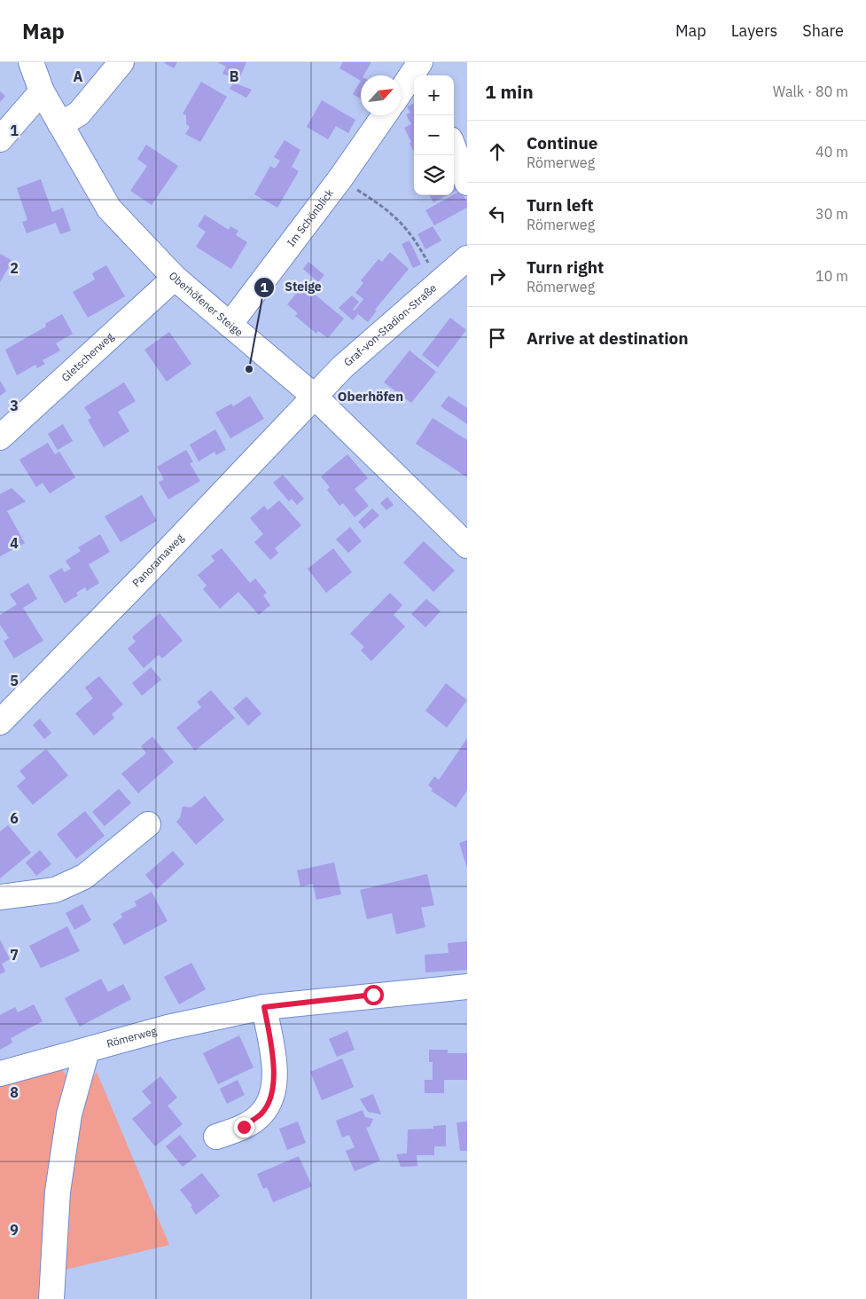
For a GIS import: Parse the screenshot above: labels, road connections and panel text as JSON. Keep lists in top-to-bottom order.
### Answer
{
  "streets": {
    "street": [
      "Im Schönblick",
      "Oberhöfener Steige",
      "Graf-von-Stadion-Straße",
      "Gletscherweg",
      "Panoramaweg",
      "Römerweg"
    ]
  },
  "crossings": [
    ["Im Schönblick", "Oberhöfener Steige"],
    ["Oberhöfener Steige", "Graf-von-Stadion-Straße"],
    ["Oberhöfener Steige", "Gletscherweg"],
    ["Oberhöfener Steige", "Panoramaweg"],
    ["Graf-von-Stadion-Straße", "Panoramaweg"]
  ],
  "districts": ["Oberhöfen"],
  "places": ["Steige"],
  "north": "top right",
  "page": {
    "header": "Map",
    "nav": ["Map", "Layers", "Share"],
    "heading": ["1 min", "Walk · 80 m"],
    "map_buttons": ["+", "−"],
    "list": [
      ["Continue", "Römerweg", "40 m"],
      ["Turn left", "Römerweg", "30 m"],
      ["Turn right", "Römerweg", "10 m"],
      "Arrive at destination"
    ]
  },
  "grid": {
    "columns": ["A", "B"],
    "rows": [
      "1",
      "2",
      "3",
      "4",
      "5",
      "6",
      "7",
      "8",
      "9"
    ]
  }
}
